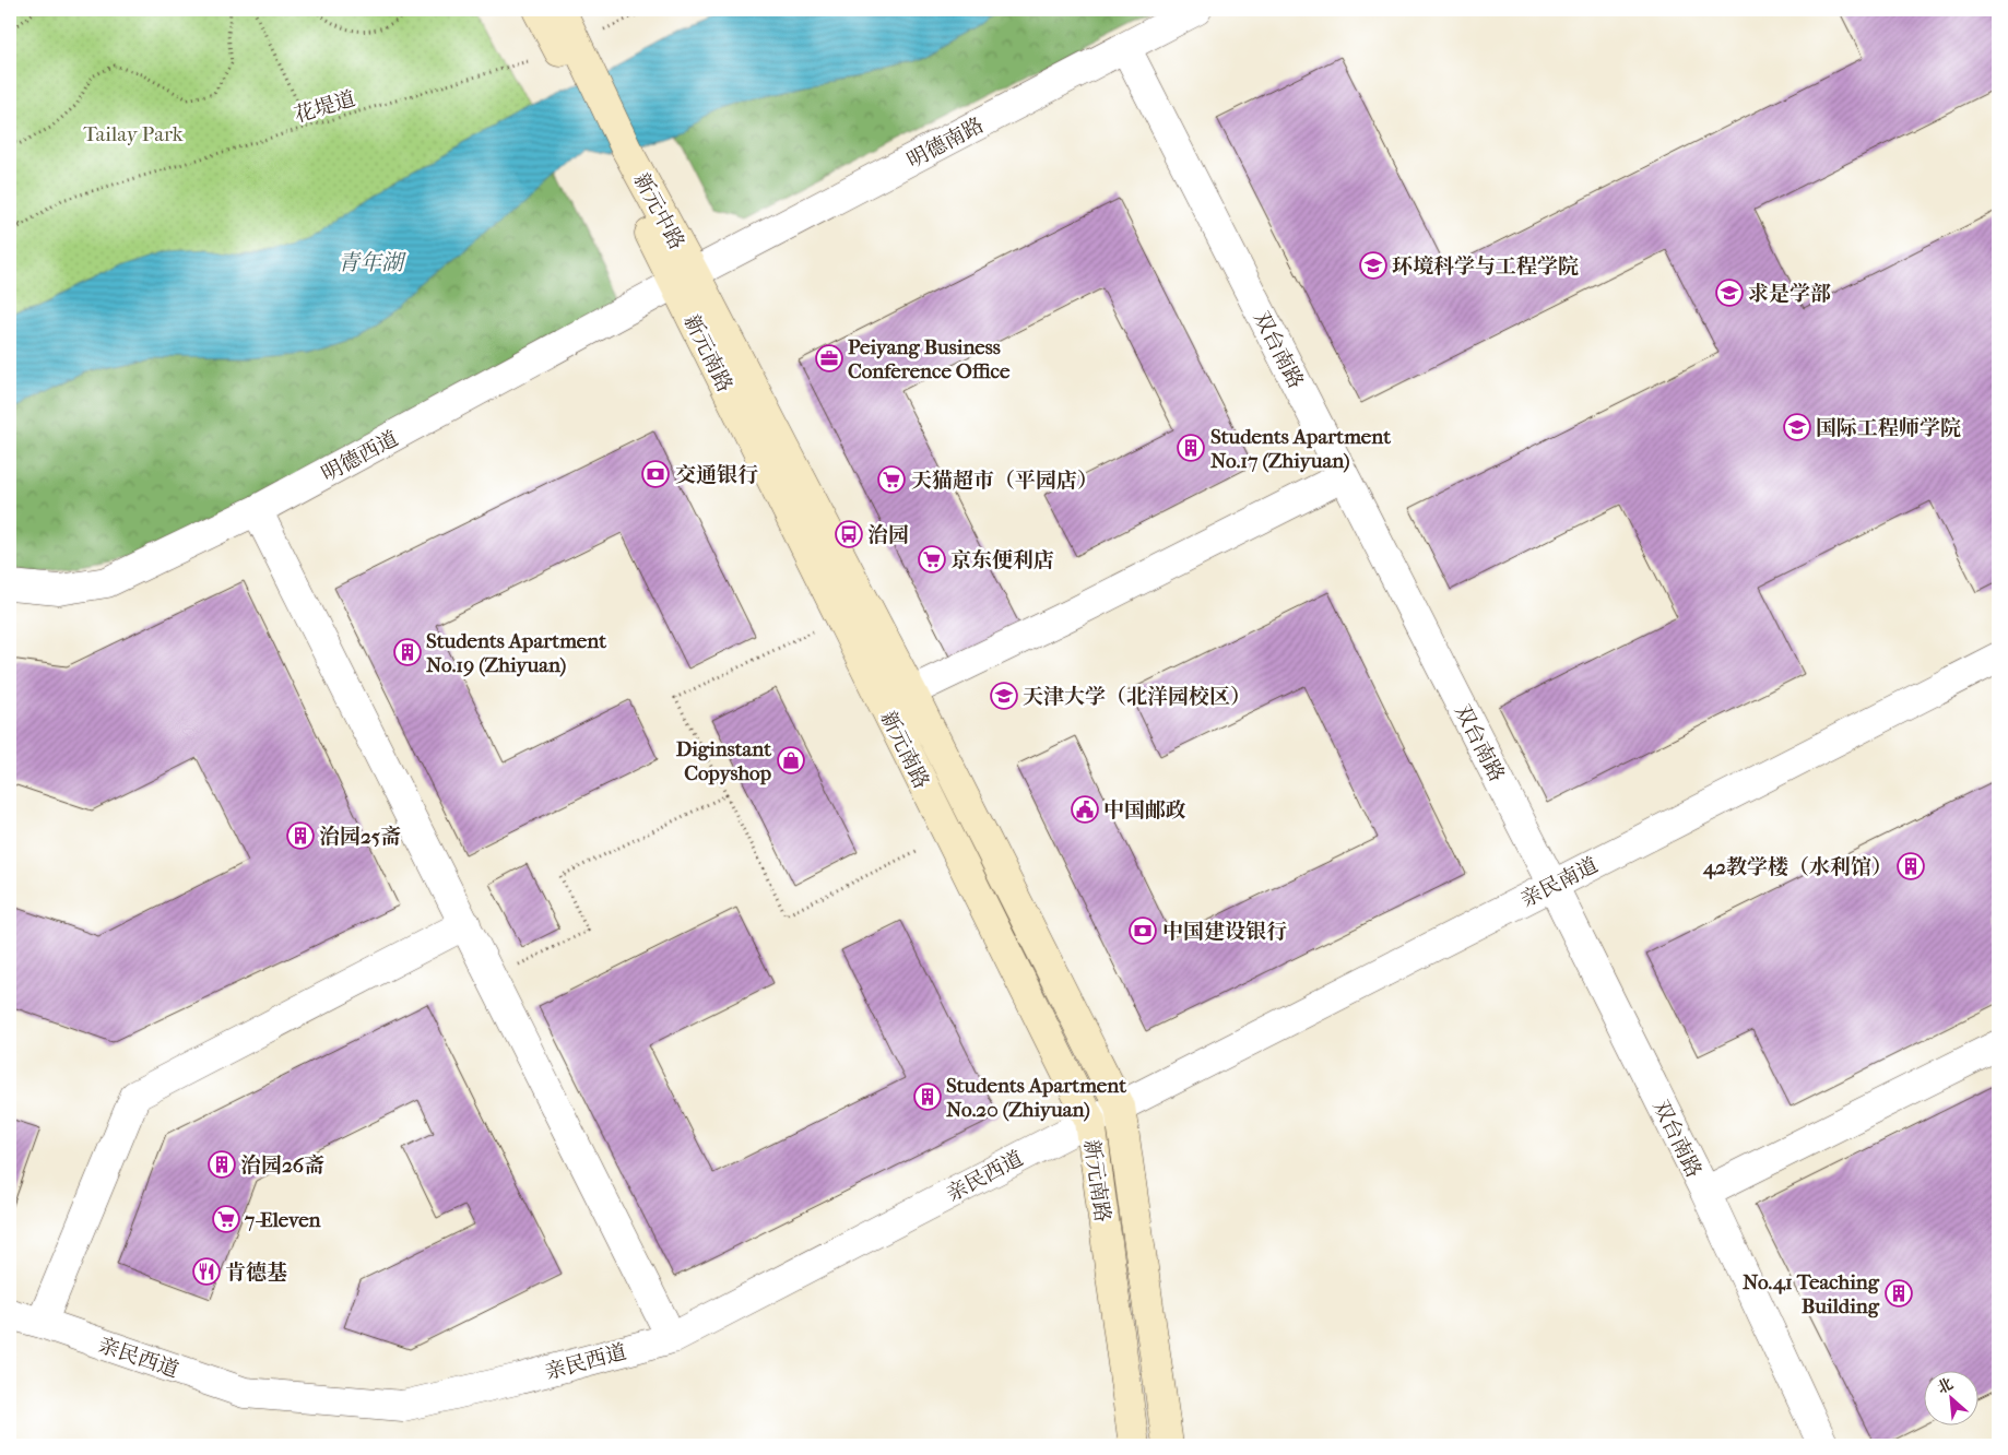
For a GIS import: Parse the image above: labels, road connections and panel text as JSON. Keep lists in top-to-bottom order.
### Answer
{
  "streets": {
    "street": [
      "明德南路",
      "新元中路",
      "双台南路",
      "新元南路",
      "明德西道",
      "亲民南道",
      "亲民西道"
    ],
    "path": ["花堤道"]
  },
  "crossings": [
    ["花堤道", "新元中路"],
    ["明德南路", "新元中路"],
    ["明德南路", "双台南路"],
    ["明德南路", "新元南路"],
    ["明德南路", "明德西道"],
    ["新元中路", "新元南路"],
    ["新元中路", "明德西道"],
    ["双台南路", "亲民南道"],
    ["新元南路", "明德西道"],
    ["新元南路", "亲民南道"],
    ["新元南路", "亲民西道"],
    ["亲民南道", "亲民西道"]
  ],
  "water": ["青年湖"],
  "parks": ["Tailay Park"],
  "places": {
    "school or university": [
      "环境科学与工程学院",
      "求是学部",
      "国际工程师学院",
      "天津大学（北洋园校区）"
    ],
    "office": ["Peiyang Business Conference Office"],
    "building": [
      "Students Apartment No.17 (Zhiyuan)",
      "Students Apartment No.19 (Zhiyuan)",
      "治园25斋",
      "42教学楼（水利馆）",
      "Students Apartment No.20 (Zhiyuan)",
      "治园26斋",
      "No.41 Teaching Building"
    ],
    "bank": ["交通银行", "中国建设银行"],
    "supermarket": ["天猫超市（平园店）", "京东便利店", "7-Eleven"],
    "bus stop": ["治园"],
    "shop": ["Diginstant Copyshop"],
    "public building": ["中国邮政"],
    "restaurant": ["肯德基"]
  },
  "north": "top left"
}
